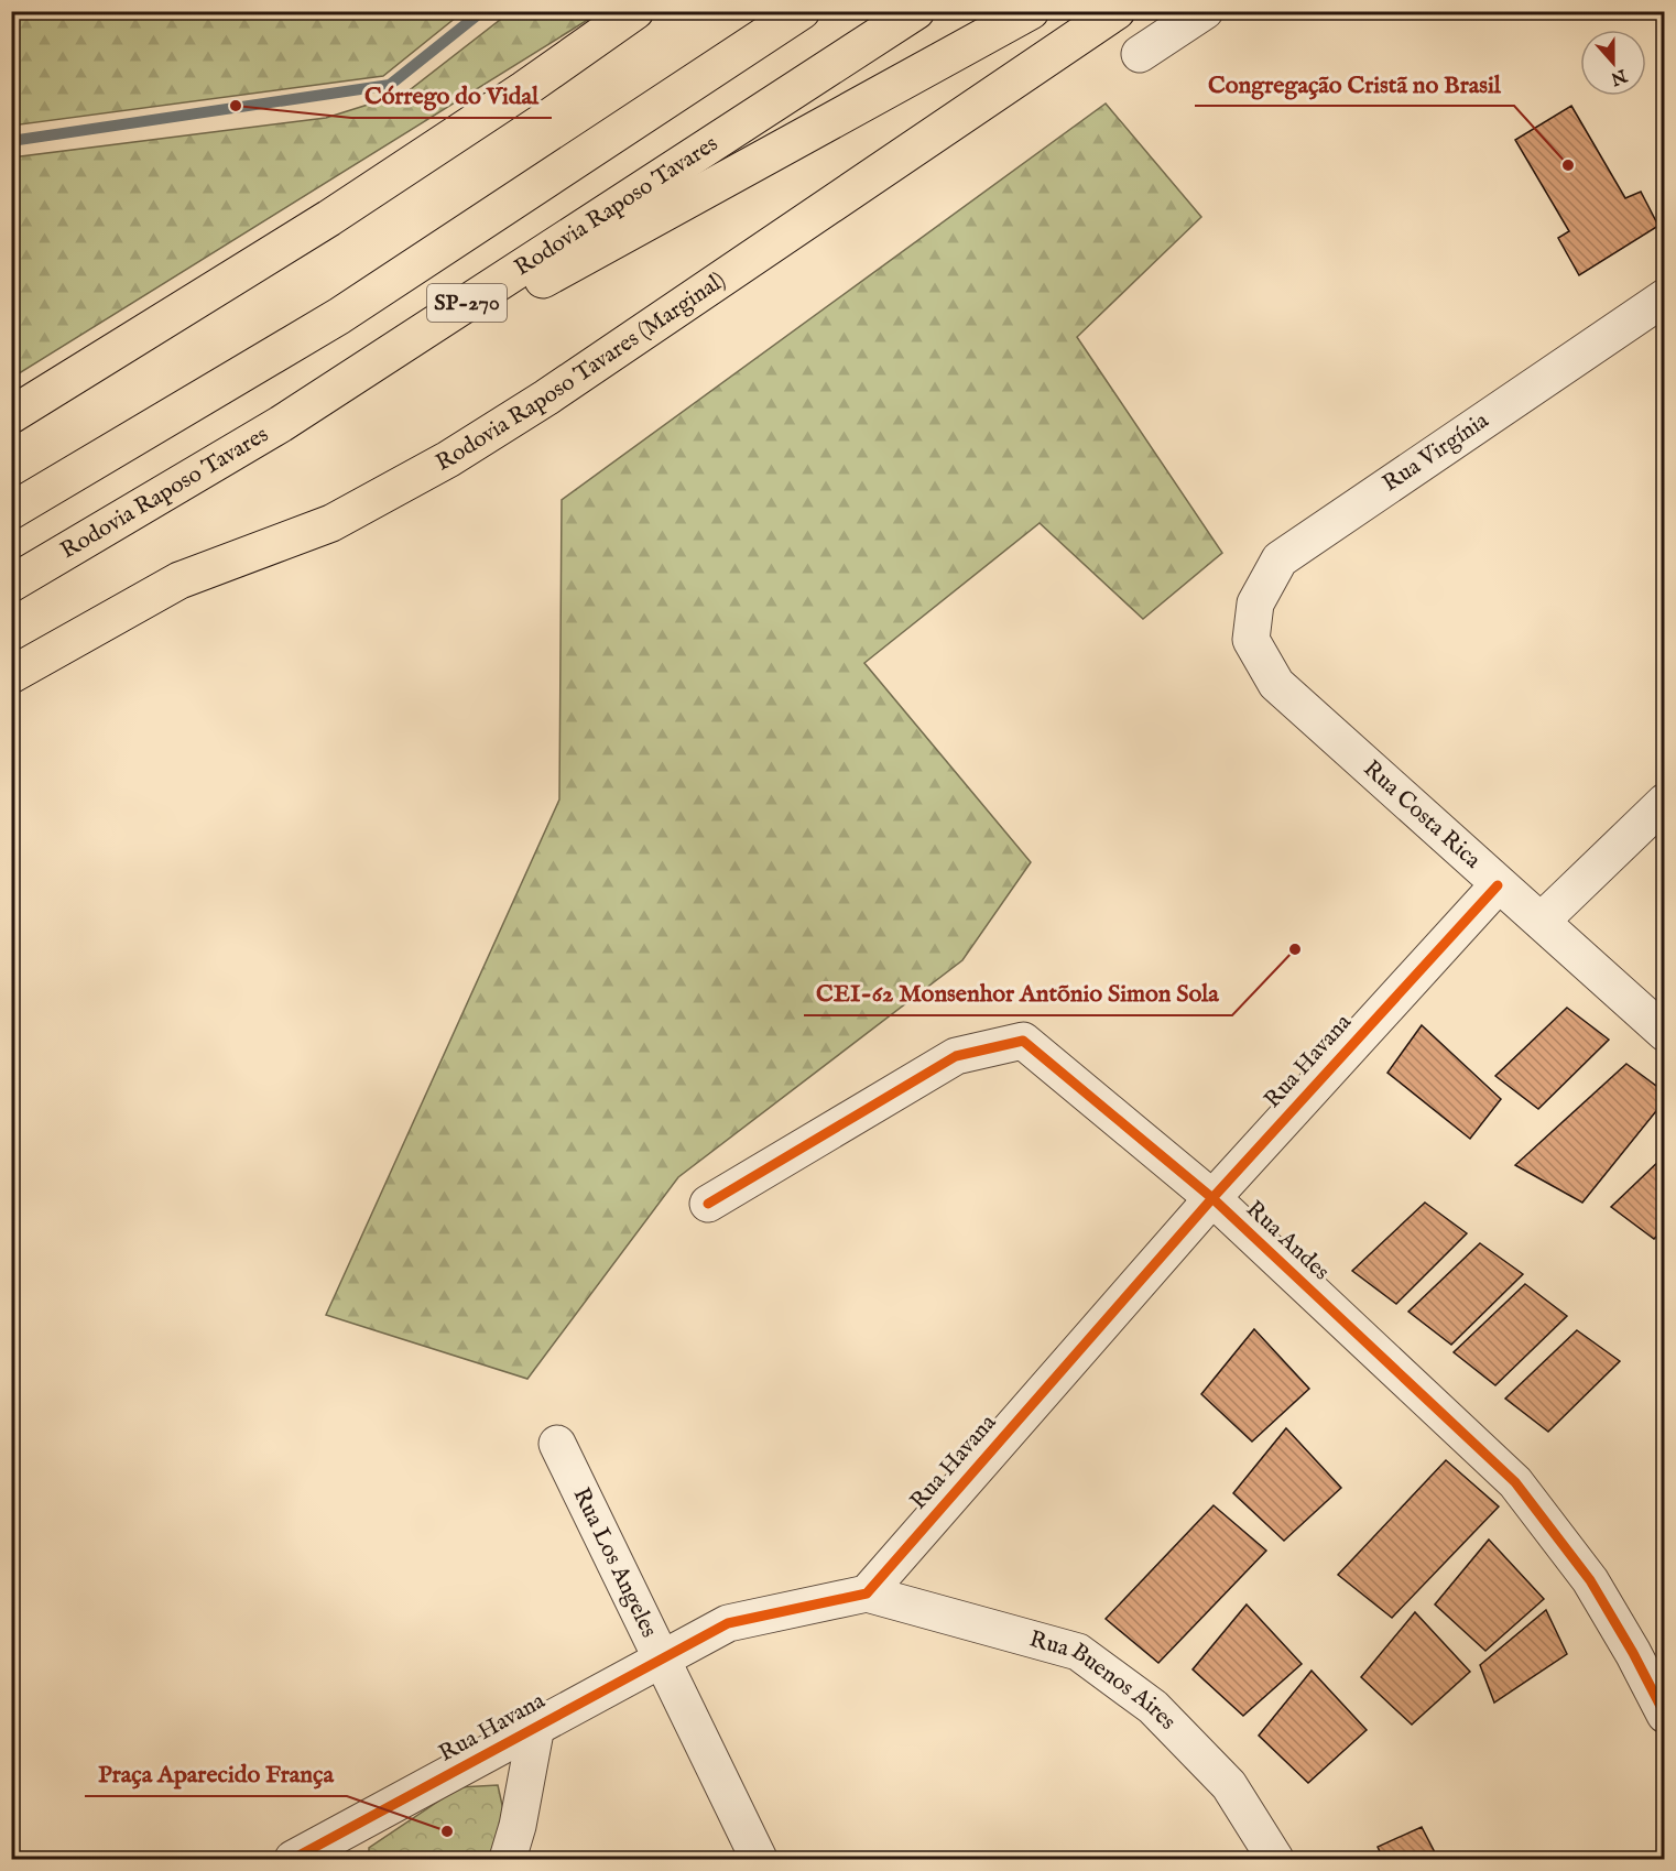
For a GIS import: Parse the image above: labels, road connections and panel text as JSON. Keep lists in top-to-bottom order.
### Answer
{
  "streets": {
    "highway": ["Rodovia Raposo Tavares", "SP-270", "Rodovia Raposo Tavares (Marginal)"],
    "street": [
      "Rua Virgínia",
      "Rua Costa Rica",
      "Rua Havana",
      "Rua Andes",
      "Rua Los Angeles",
      "Rua Buenos Aires"
    ]
  },
  "crossings": [
    ["Rua Virgínia", "Rua Costa Rica"],
    ["Rua Costa Rica", "Rua Havana"],
    ["Rua Havana", "Rua Andes"],
    ["Rua Havana", "Rua Los Angeles"],
    ["Rua Havana", "Rua Buenos Aires"]
  ],
  "places": [
    "Córrego do Vidal",
    "Congregação Cristã no Brasil",
    "CEI-62 Monsenhor Antõnio Simon Sola",
    "Praça Aparecido França"
  ],
  "north": "bottom"
}
